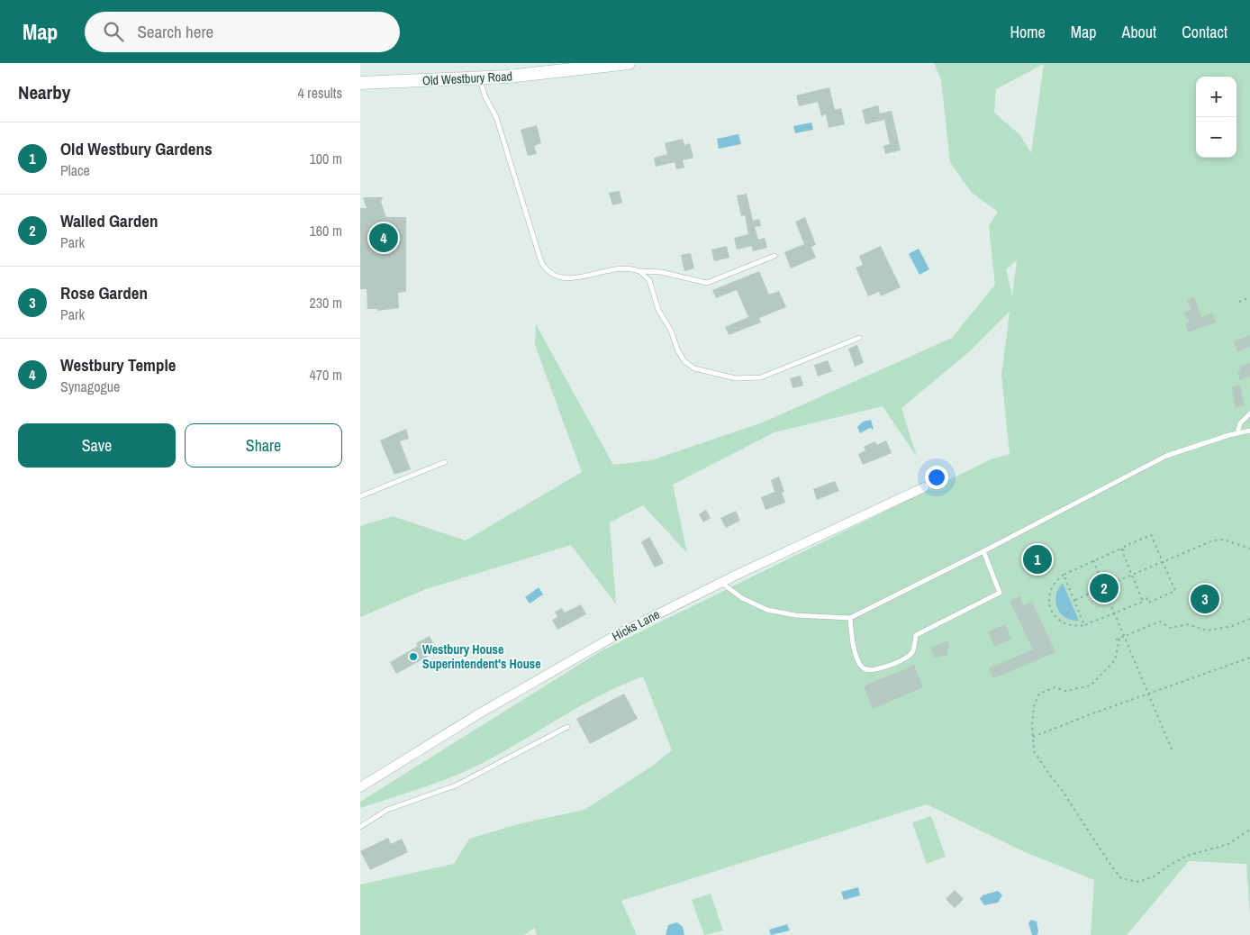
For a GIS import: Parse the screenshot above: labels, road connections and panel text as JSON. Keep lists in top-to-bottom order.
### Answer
{
  "streets": {
    "street": ["Old Westbury Road", "Hicks Lane"]
  },
  "places": ["Westbury House Superintendent's House"],
  "page": {
    "header": "Map",
    "search": "Search here",
    "nav": [
      "Home",
      "Map",
      "About",
      "Contact"
    ],
    "heading": ["Nearby", "4 results"],
    "map_buttons": ["+", "−"],
    "list": [
      {
        "mark": "1",
        "name": "Old Westbury Gardens",
        "note": "Place",
        "value": "100 m"
      },
      {
        "mark": "2",
        "name": "Walled Garden",
        "note": "Park",
        "value": "160 m"
      },
      {
        "mark": "3",
        "name": "Rose Garden",
        "note": "Park",
        "value": "230 m"
      },
      {
        "mark": "4",
        "name": "Westbury Temple",
        "note": "Synagogue",
        "value": "470 m"
      }
    ],
    "pins": [
      "4",
      "1",
      "2",
      "3"
    ],
    "buttons": ["Save", "Share"]
  }
}
